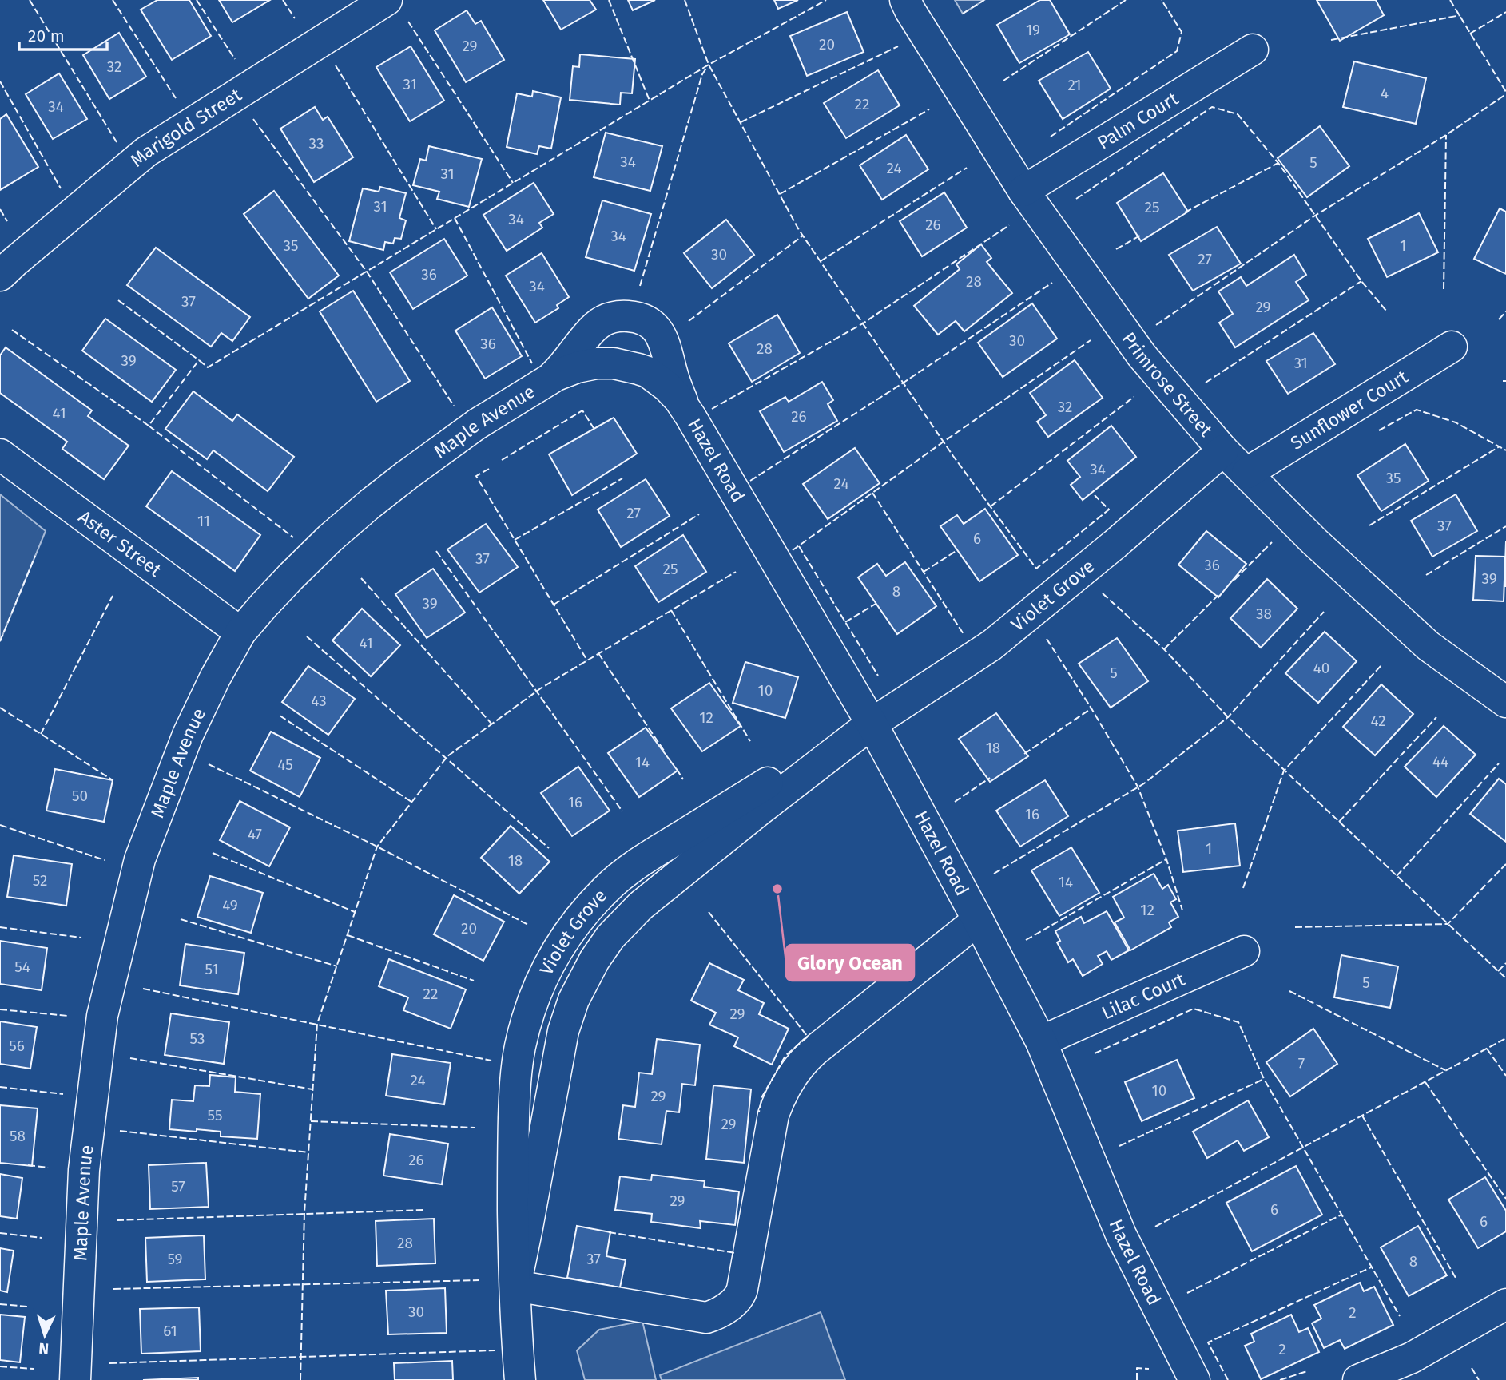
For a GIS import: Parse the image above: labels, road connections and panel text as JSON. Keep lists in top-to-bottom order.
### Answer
{
  "streets": {
    "street": [
      "Palm Court",
      "Marigold Street",
      "Primrose Street",
      "Sunflower Court",
      "Maple Avenue",
      "Hazel Road",
      "Aster Street",
      "Violet Grove",
      "Lilac Court"
    ]
  },
  "crossings": [
    ["Palm Court", "Primrose Street"],
    ["Primrose Street", "Sunflower Court"],
    ["Primrose Street", "Violet Grove"],
    ["Maple Avenue", "Hazel Road"],
    ["Maple Avenue", "Aster Street"],
    ["Hazel Road", "Violet Grove"],
    ["Hazel Road", "Lilac Court"]
  ],
  "places": ["Glory Ocean"],
  "house_numbers": [
    "19",
    "20",
    "29",
    "32",
    "31",
    "21",
    "4",
    "22",
    "34",
    "33",
    "34",
    "5",
    "24",
    "31",
    "31",
    "25",
    "34",
    "26",
    "34",
    "35",
    "1",
    "30",
    "27",
    "36",
    "28",
    "34",
    "37",
    "29",
    "30",
    "36",
    "28",
    "39",
    "31",
    "32",
    "41",
    "26",
    "34",
    "35",
    "24",
    "27",
    "11",
    "37",
    "6",
    "37",
    "36",
    "25",
    "39",
    "8",
    "39",
    "38",
    "41",
    "40",
    "5",
    "10",
    "43",
    "12",
    "42",
    "18",
    "44",
    "14",
    "45",
    "50",
    "16",
    "16",
    "47",
    "1",
    "18",
    "52",
    "14",
    "49",
    "12",
    "20",
    "54",
    "51",
    "5",
    "22",
    "29",
    "53",
    "56",
    "7",
    "24",
    "10",
    "29",
    "55",
    "29",
    "58",
    "26",
    "57",
    "29",
    "6",
    "6",
    "28",
    "59",
    "37",
    "8",
    "30",
    "2",
    "61",
    "2"
  ],
  "scale_bar": "20 m",
  "north": "bottom"
}
